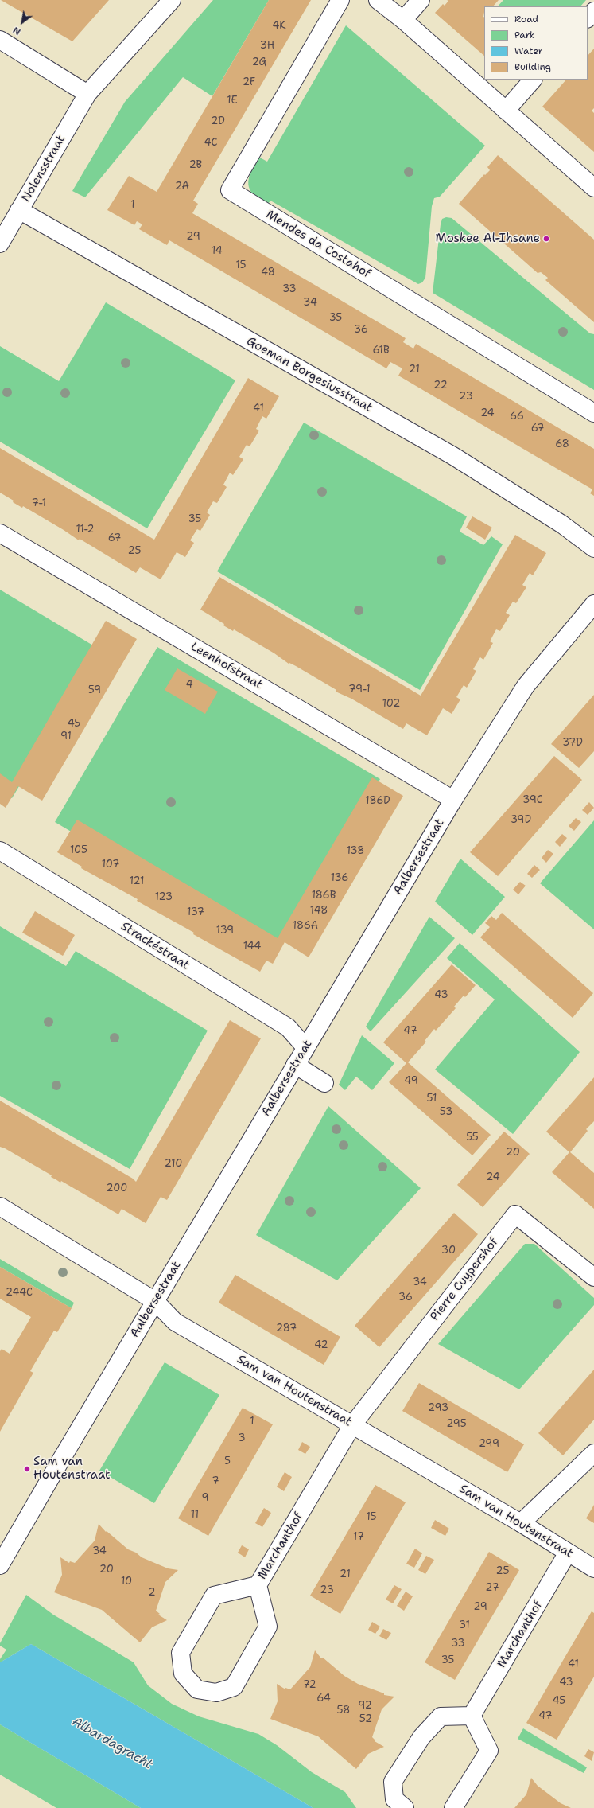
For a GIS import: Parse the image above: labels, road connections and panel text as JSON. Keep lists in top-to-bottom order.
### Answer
{
  "streets": {
    "street": [
      "Nolensstraat",
      "Mendes da Costahof",
      "Goeman Borgesiusstraat",
      "Leenhofstraat",
      "Aalbersestraat",
      "Strackéstraat",
      "Pierre Cuypershof",
      "Sam van Houtenstraat",
      "Marchanthof"
    ]
  },
  "crossings": [
    ["Nolensstraat", "Goeman Borgesiusstraat"],
    ["Leenhofstraat", "Aalbersestraat"],
    ["Aalbersestraat", "Strackéstraat"],
    ["Aalbersestraat", "Sam van Houtenstraat"],
    ["Pierre Cuypershof", "Sam van Houtenstraat"],
    ["Pierre Cuypershof", "Marchanthof"],
    ["Sam van Houtenstraat", "Marchanthof"]
  ],
  "water": ["Albardagracht"],
  "places": ["Moskee Al-Ihsane", "Sam van Houtenstraat"],
  "house_numbers": [
    "4K",
    "3H",
    "2G",
    "2F",
    "1E",
    "2D",
    "4C",
    "2B",
    "2A",
    "1",
    "29",
    "14",
    "15",
    "48",
    "33",
    "34",
    "35",
    "36",
    "61B",
    "21",
    "22",
    "23",
    "41",
    "24",
    "66",
    "67",
    "68",
    "7-1",
    "35",
    "11-2",
    "67",
    "25",
    "4",
    "79-1",
    "59",
    "102",
    "45",
    "91",
    "37D",
    "39C",
    "186D",
    "39D",
    "105",
    "138",
    "107",
    "136",
    "121",
    "186B",
    "123",
    "148",
    "137",
    "186A",
    "139",
    "144",
    "43",
    "47",
    "49",
    "51",
    "53",
    "55",
    "20",
    "210",
    "24",
    "200",
    "30",
    "34",
    "244C",
    "36",
    "287",
    "42",
    "293",
    "1",
    "295",
    "3",
    "299",
    "5",
    "7",
    "9",
    "11",
    "15",
    "17",
    "34",
    "20",
    "25",
    "21",
    "10",
    "27",
    "23",
    "2",
    "29",
    "31",
    "33",
    "35",
    "41",
    "43",
    "72",
    "64",
    "45",
    "92",
    "58",
    "47",
    "52"
  ],
  "legend": [
    "Road",
    "Park",
    "Water",
    "Building"
  ],
  "north": "bottom left"
}
